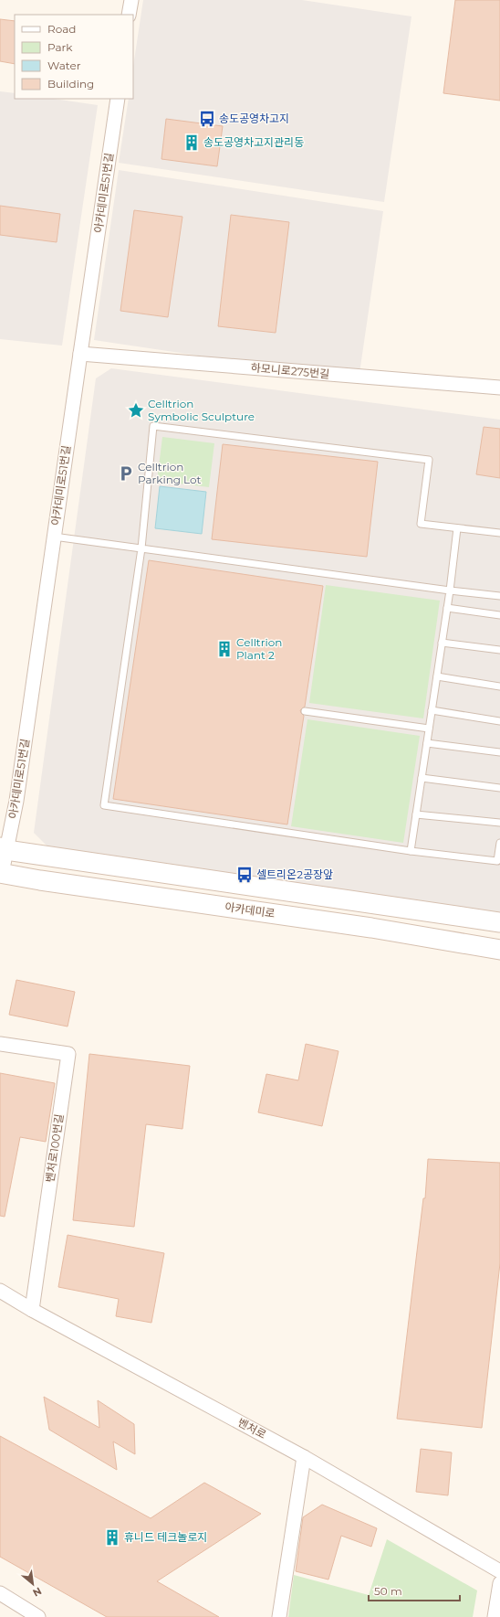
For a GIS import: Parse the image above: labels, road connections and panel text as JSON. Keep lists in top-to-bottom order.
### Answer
{
  "streets": {
    "main road": ["아카데미로"],
    "street": [
      "아카데미로51번길",
      "하모니로275번길",
      "벤처로100번길",
      "벤처로"
    ]
  },
  "crossings": [
    ["아카데미로51번길", "하모니로275번길"],
    ["아카데미로51번길", "아카데미로"],
    ["벤처로100번길", "벤처로"]
  ],
  "places": {
    "bus stop": ["송도공영차고지", "셀트리온2공장앞"],
    "building": ["송도공영차고지관리동", "Celltrion Plant 2", "휴니드 테크놀로지"],
    "place": ["Celltrion Symbolic Sculpture"],
    "parking": ["Celltrion Parking Lot"]
  },
  "legend": [
    "Road",
    "Park",
    "Water",
    "Building"
  ],
  "scale_bar": "50 m",
  "north": "bottom right"
}
